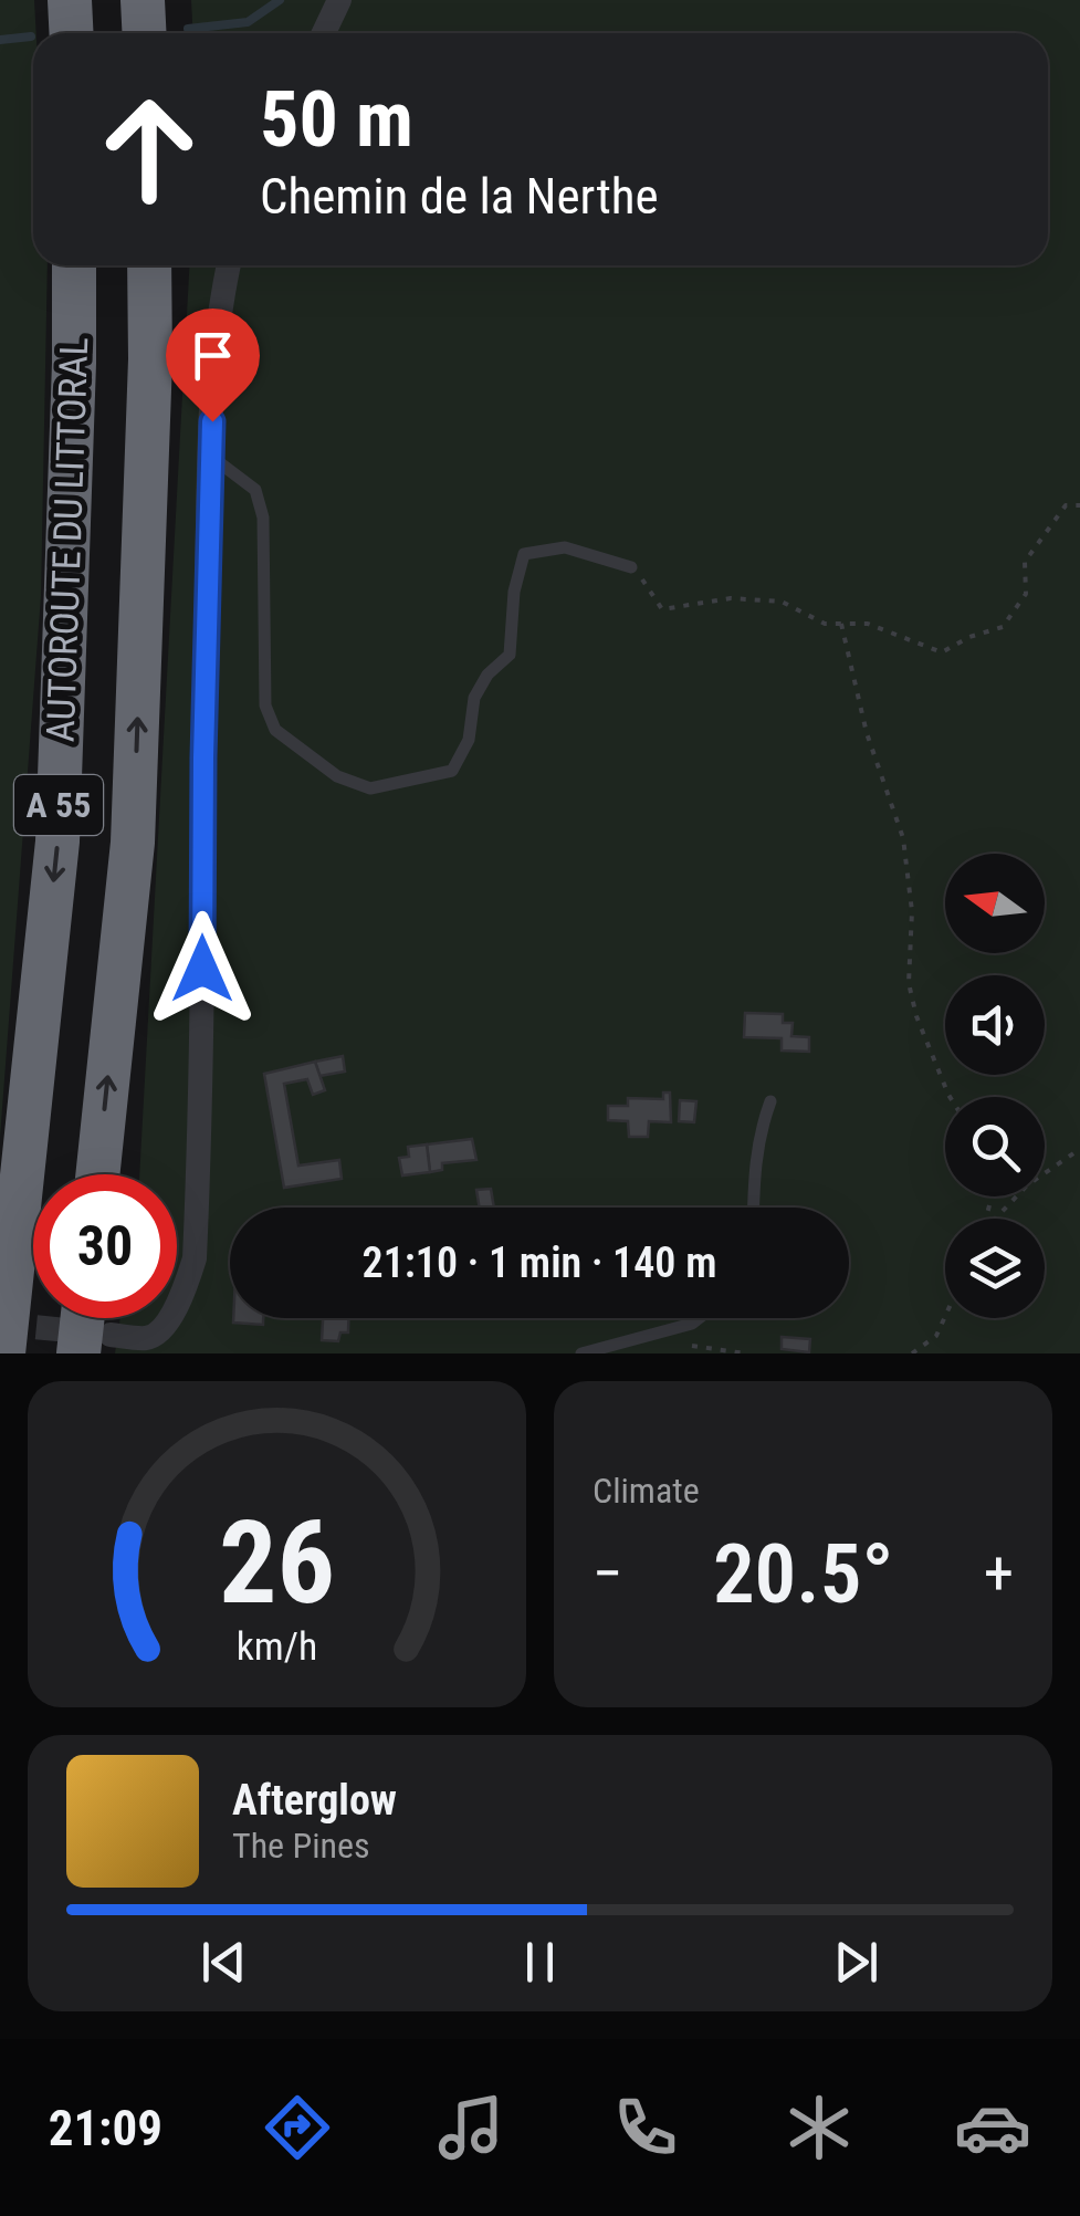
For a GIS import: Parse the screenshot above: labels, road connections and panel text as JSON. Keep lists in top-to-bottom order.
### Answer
{
  "streets": {
    "highway": ["AUTOROUTE DU LITTORAL", "A 55"]
  },
  "north": "left",
  "page": {
    "turn": ["50 m", "Chemin de la Nerthe"],
    "limit": "30",
    "trip": "21:10 · 1 min · 140 m",
    "tile": "Climate",
    "heat": ["−", "20.5°", "+"],
    "song": ["Afterglow", "The Pines"],
    "tabs": "21:09",
    "gauge": ["26", "km/h"]
  }
}
